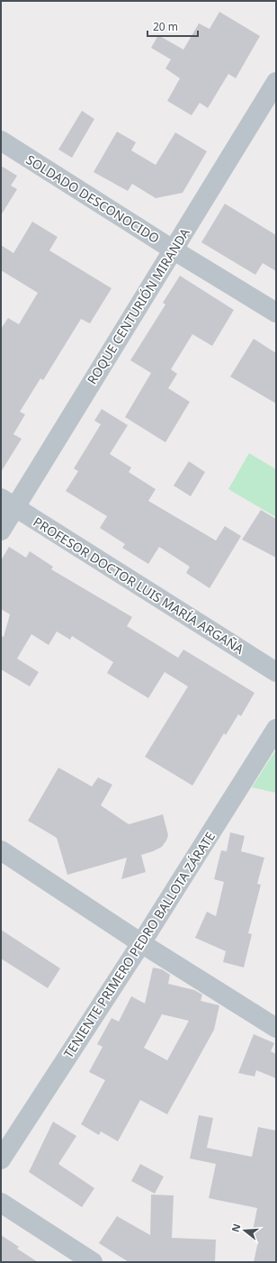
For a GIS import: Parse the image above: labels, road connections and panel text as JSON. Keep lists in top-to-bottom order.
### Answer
{
  "streets": {
    "street": [
      "SOLDADO DESCONOCIDO",
      "ROQUE CENTURIÓN MIRANDA",
      "PROFESOR DOCTOR LUIS MARÍA ARGAÑA",
      "TENIENTE PRIMERO PEDRO BALLOTA ZÁRATE"
    ]
  },
  "crossings": [
    ["SOLDADO DESCONOCIDO", "ROQUE CENTURIÓN MIRANDA"],
    ["ROQUE CENTURIÓN MIRANDA", "PROFESOR DOCTOR LUIS MARÍA ARGAÑA"]
  ],
  "scale_bar": "20 m",
  "north": "left"
}
